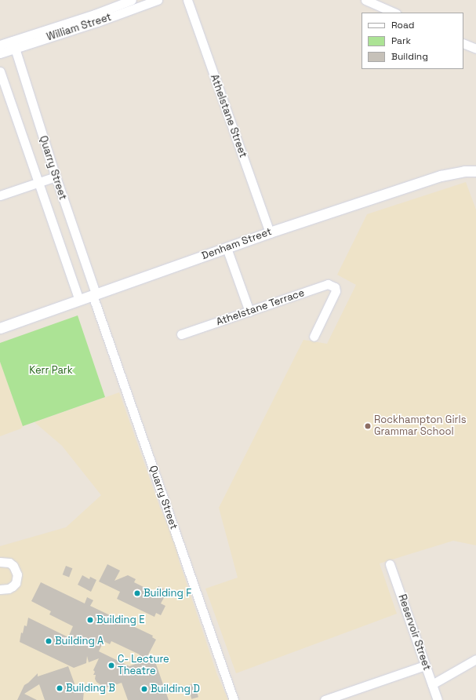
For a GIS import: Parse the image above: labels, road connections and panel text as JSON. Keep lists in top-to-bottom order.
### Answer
{
  "streets": {
    "street": [
      "William Street",
      "Athelstane Street",
      "Quarry Street",
      "Denham Street",
      "Athelstane Terrace",
      "Reservoir Street"
    ]
  },
  "crossings": [
    ["William Street", "Quarry Street"],
    ["Athelstane Street", "Denham Street"],
    ["Quarry Street", "Denham Street"]
  ],
  "parks": ["Kerr Park"],
  "places": [
    "Rockhampton Girls Grammar School",
    "Building F",
    "Building E",
    "Building A",
    "C- Lecture Theatre",
    "Building B",
    "Building D"
  ],
  "legend": ["Road", "Park", "Building"]
}
